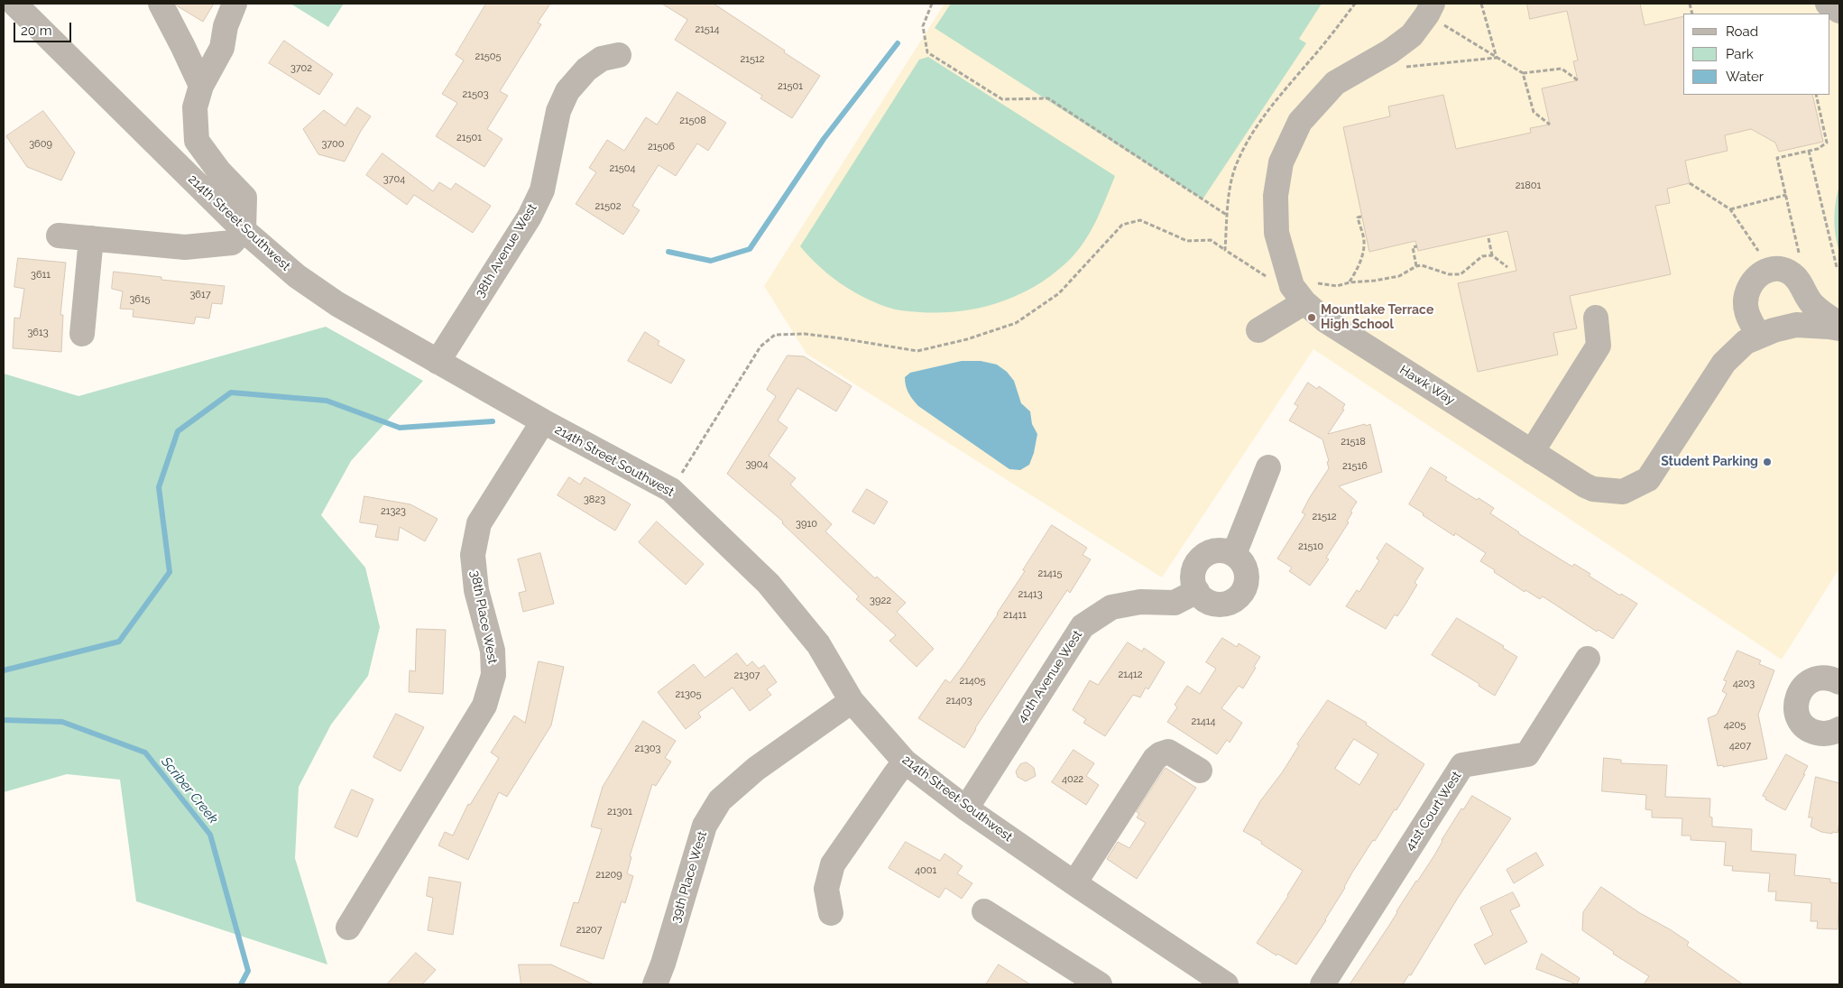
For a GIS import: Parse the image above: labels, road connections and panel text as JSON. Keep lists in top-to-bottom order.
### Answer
{
  "streets": {
    "street": [
      "214th Street Southwest",
      "38th Avenue West",
      "Hawk Way",
      "38th Place West",
      "40th Avenue West",
      "41st Court West",
      "39th Place West"
    ]
  },
  "crossings": [
    ["214th Street Southwest", "38th Avenue West"],
    ["214th Street Southwest", "38th Place West"],
    ["214th Street Southwest", "40th Avenue West"],
    ["214th Street Southwest", "39th Place West"]
  ],
  "water": ["Scriber Creek"],
  "places": ["Mountlake Terrace High School", "Student Parking"],
  "house_numbers": [
    "21514",
    "21505",
    "21512",
    "3702",
    "21501",
    "21503",
    "21508",
    "21501",
    "3609",
    "3700",
    "21506",
    "21504",
    "3704",
    "21801",
    "21502",
    "3611",
    "3617",
    "3615",
    "3613",
    "21518",
    "3904",
    "21516",
    "3823",
    "21323",
    "21512",
    "3910",
    "21510",
    "21415",
    "21413",
    "3922",
    "21411",
    "21412",
    "21307",
    "21405",
    "4203",
    "21305",
    "21403",
    "21414",
    "4205",
    "4207",
    "21303",
    "4022",
    "21301",
    "4001",
    "21209",
    "21207"
  ],
  "legend": ["Road", "Park", "Water"],
  "scale_bar": "20 m"
}
